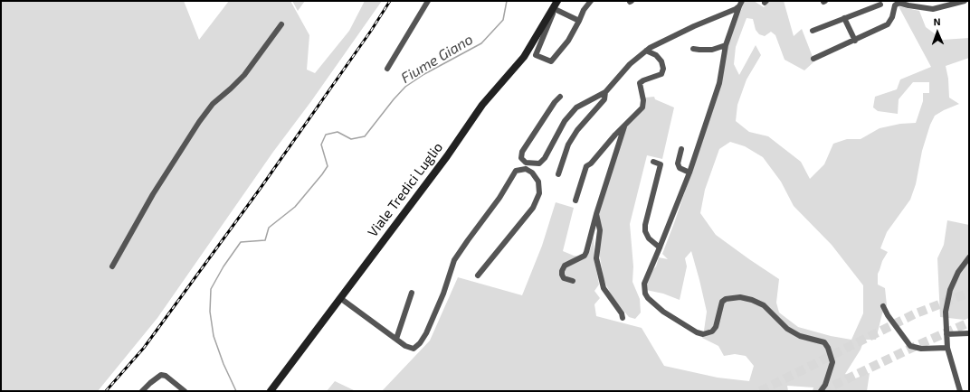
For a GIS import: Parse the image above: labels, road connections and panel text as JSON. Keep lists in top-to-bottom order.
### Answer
{
  "streets": {
    "main road": ["Viale Tredici Luglio"]
  },
  "water": ["Fiume Giano"],
  "north": "top"
}
